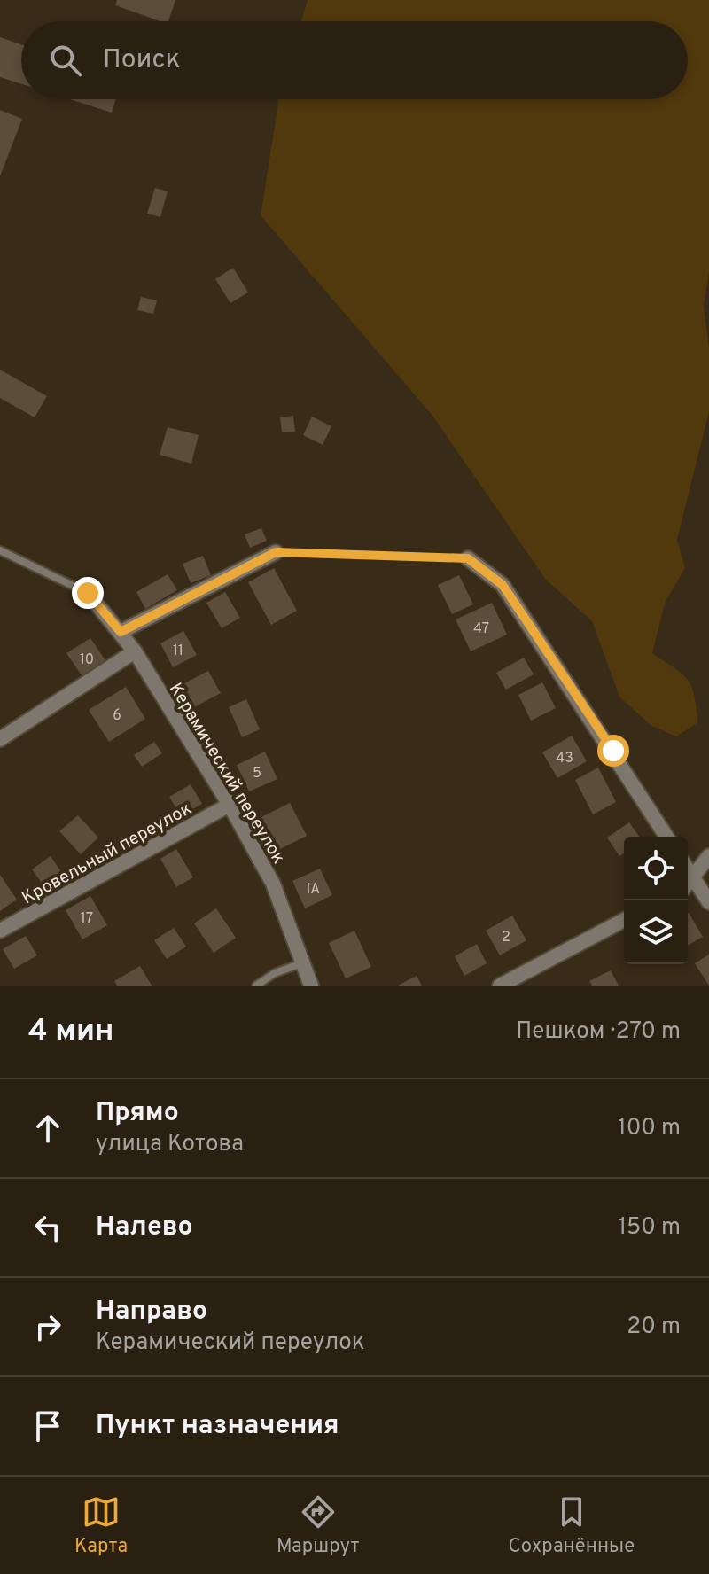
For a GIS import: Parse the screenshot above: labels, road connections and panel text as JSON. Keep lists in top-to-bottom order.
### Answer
{
  "streets": {
    "street": ["Керамический переулок", "Кровельный переулок"]
  },
  "crossings": [
    ["Керамический переулок", "Кровельный переулок"]
  ],
  "house_numbers": [
    "47",
    "11",
    "10",
    "6",
    "43",
    "5",
    "1А",
    "17",
    "2"
  ],
  "page": {
    "search": "Поиск",
    "heading": ["4 мин", "Пешком · 270 m"],
    "list": [
      ["Прямо", "улица Котова", "100 m"],
      ["Налево", "150 m"],
      ["Направо", "Керамический переулок", "20 m"],
      "Пункт назначения"
    ],
    "nav": ["Карта", "Маршрут", "Сохранённые"]
  }
}
